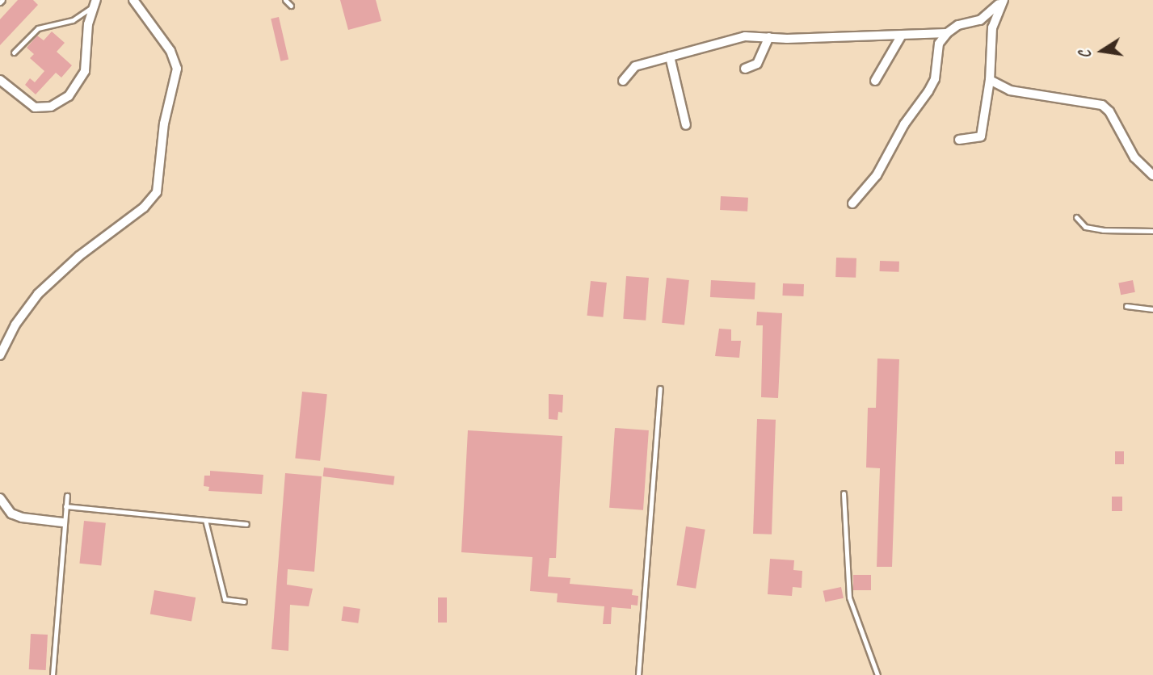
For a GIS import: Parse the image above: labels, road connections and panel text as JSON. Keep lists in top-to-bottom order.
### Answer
{
  "north": "left"
}
